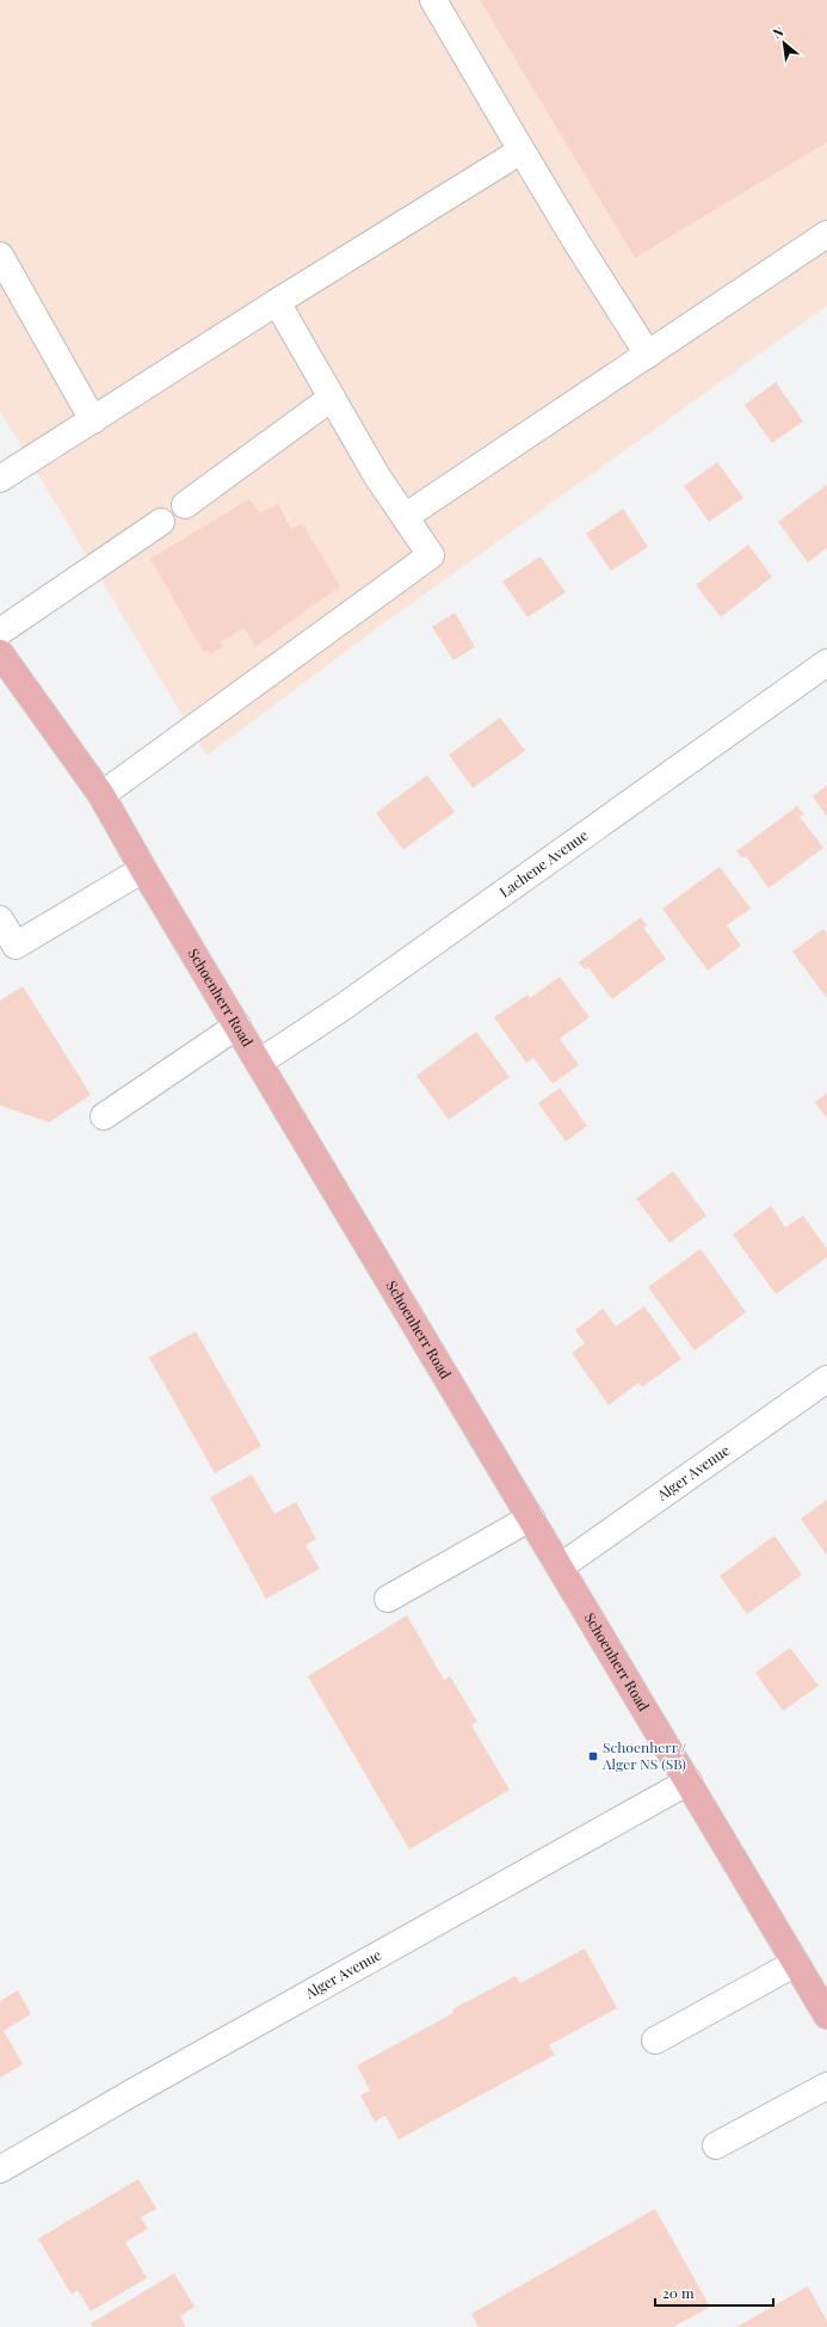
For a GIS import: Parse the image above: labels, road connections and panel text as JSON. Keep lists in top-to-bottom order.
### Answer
{
  "streets": {
    "main road": ["Schoenherr Road"],
    "street": ["Lachene Avenue", "Alger Avenue"]
  },
  "crossings": [
    ["Lachene Avenue", "Schoenherr Road"],
    ["Schoenherr Road", "Alger Avenue"]
  ],
  "places": {
    "transit": ["Schoenherr / Alger NS (SB)"]
  },
  "scale_bar": "20 m",
  "north": "top left"
}
